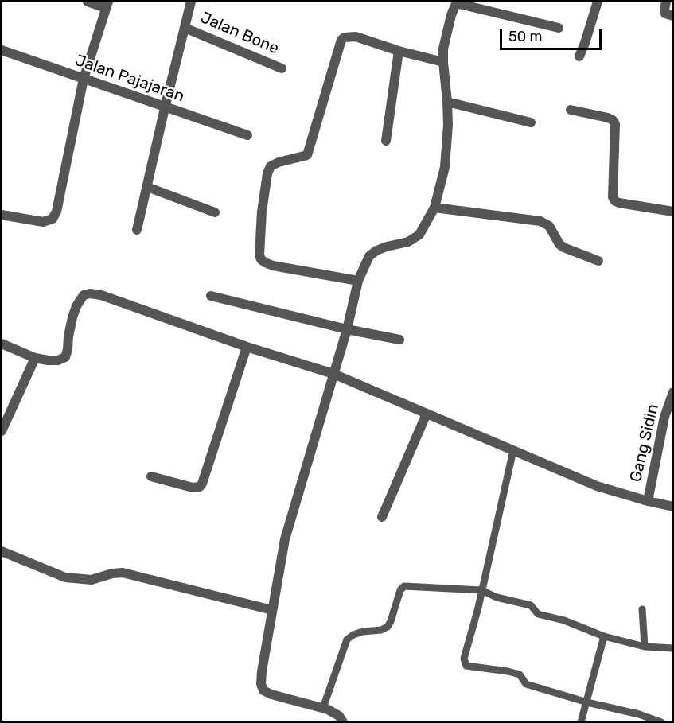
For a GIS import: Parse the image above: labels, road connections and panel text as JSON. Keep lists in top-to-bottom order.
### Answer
{
  "streets": {
    "street": ["Jalan Bone", "Jalan Pajajaran", "Gang Sidin"]
  },
  "scale_bar": "50 m"
}
